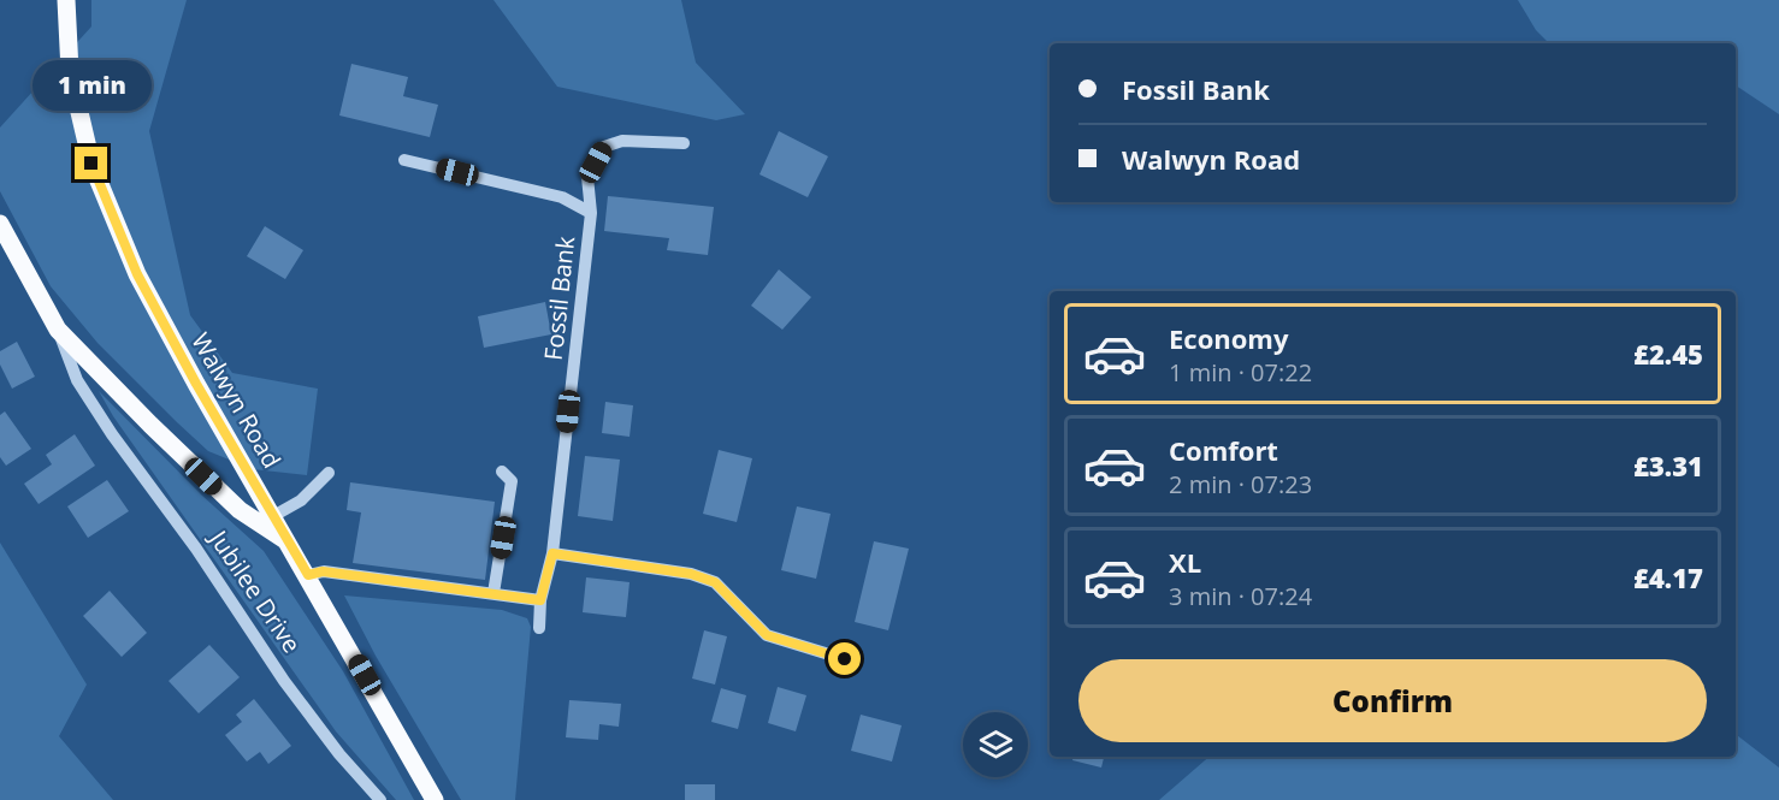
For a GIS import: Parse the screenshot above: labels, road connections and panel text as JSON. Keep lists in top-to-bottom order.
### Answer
{
  "streets": {
    "main road": ["Walwyn Road", "Jubilee Drive"],
    "street": ["Fossil Bank"]
  },
  "crossings": [
    ["Walwyn Road", "Jubilee Drive"]
  ],
  "page": {
    "banner": ["Fossil Bank", "Walwyn Road"],
    "bubble": "1 min",
    "list": [
      {
        "name": "Economy",
        "note": "1 min · 07:22",
        "value": "£2.45"
      },
      {
        "name": "Comfort",
        "note": "2 min · 07:23",
        "value": "£3.31"
      },
      {
        "name": "XL",
        "note": "3 min · 07:24",
        "value": "£4.17"
      }
    ],
    "buttons": "Confirm"
  }
}
